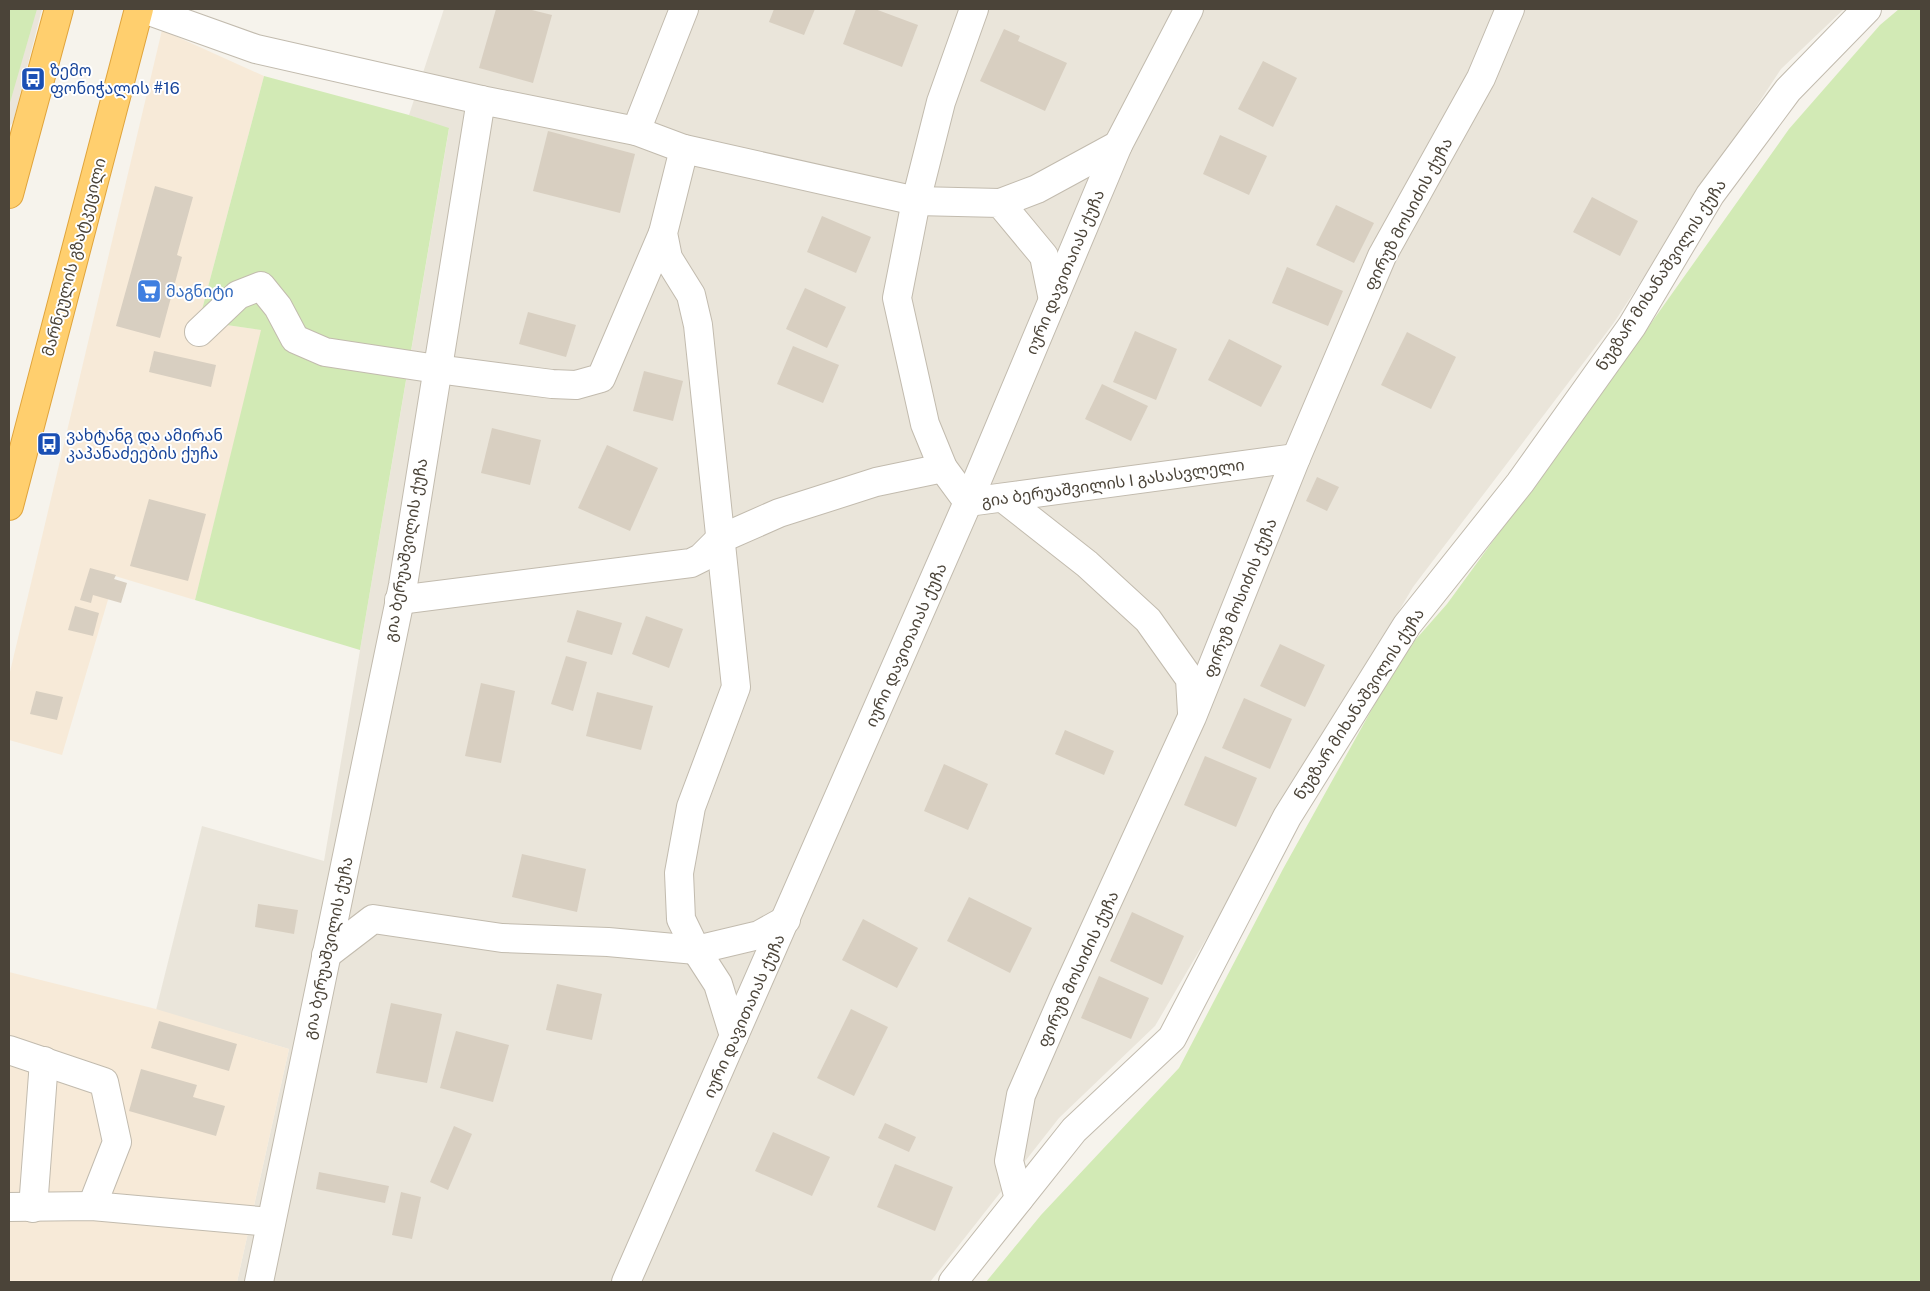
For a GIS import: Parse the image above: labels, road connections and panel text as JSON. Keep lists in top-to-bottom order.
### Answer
{
  "streets": {
    "highway": ["მარნეულის გზატკეცილი"],
    "street": [
      "ფირუზ მოსიძის ქუჩა",
      "იური დავითაიას ქუჩა",
      "ნუგზარ მიხანაშვილის ქუჩა",
      "გია ბერუაშვილის I გასასვლელი",
      "გია ბერუაშვილის ქუჩა"
    ]
  },
  "crossings": [
    ["ფირუზ მოსიძის ქუჩა", "ნუგზარ მიხანაშვილის ქუჩა"],
    ["ფირუზ მოსიძის ქუჩა", "გია ბერუაშვილის I გასასვლელი"],
    ["იური დავითაიას ქუჩა", "გია ბერუაშვილის I გასასვლელი"]
  ],
  "places": {
    "bus stop": ["ზემო ფონიჭალის #16", "ვახტანგ და ამირან კაპანაძეების ქუჩა"],
    "supermarket": ["მაგნიტი"]
  }
}
